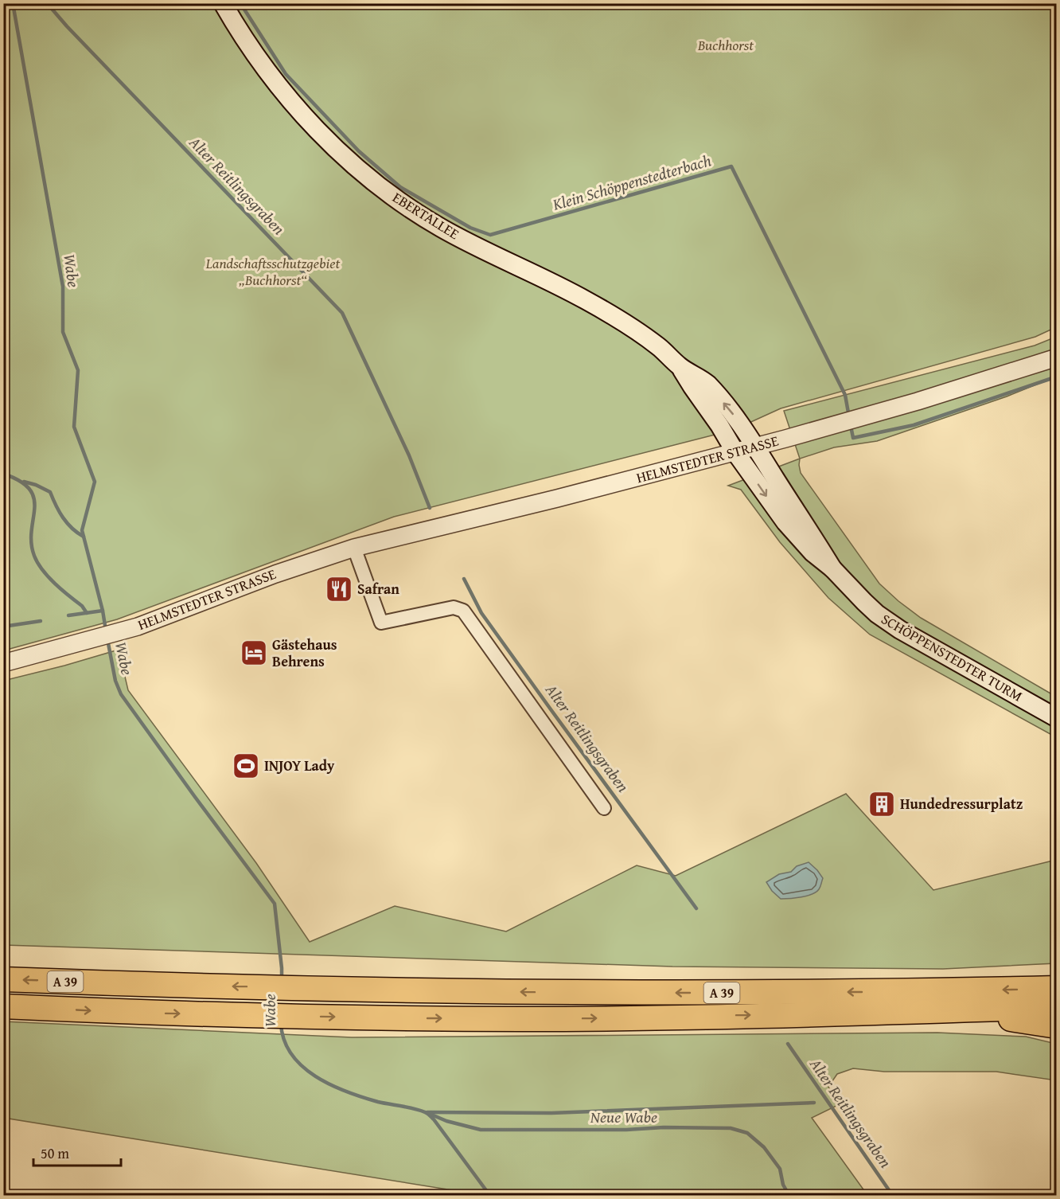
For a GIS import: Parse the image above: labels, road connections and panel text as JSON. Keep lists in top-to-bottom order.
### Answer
{
  "streets": {
    "highway": ["A 39"],
    "main road": ["EBERTALLEE", "SCHÖPPENSTEDTER TURM"],
    "street": ["HELMSTEDTER STRASSE"]
  },
  "crossings": [
    ["EBERTALLEE", "HELMSTEDTER STRASSE"],
    ["EBERTALLEE", "SCHÖPPENSTEDTER TURM"],
    ["HELMSTEDTER STRASSE", "SCHÖPPENSTEDTER TURM"]
  ],
  "water": [
    "Klein Schöppenstedterbach",
    "Alter Reitlingsgraben",
    "Wabe",
    "Neue Wabe"
  ],
  "parks": ["Buchhorst", "Landschaftsschutzgebiet „Buchhorst“"],
  "places": {
    "restaurant": ["Safran"],
    "hotel": ["Gästehaus Behrens"],
    "sports": ["INJOY Lady"],
    "building": ["Hundedressurplatz"]
  },
  "scale_bar": "50 m"
}
